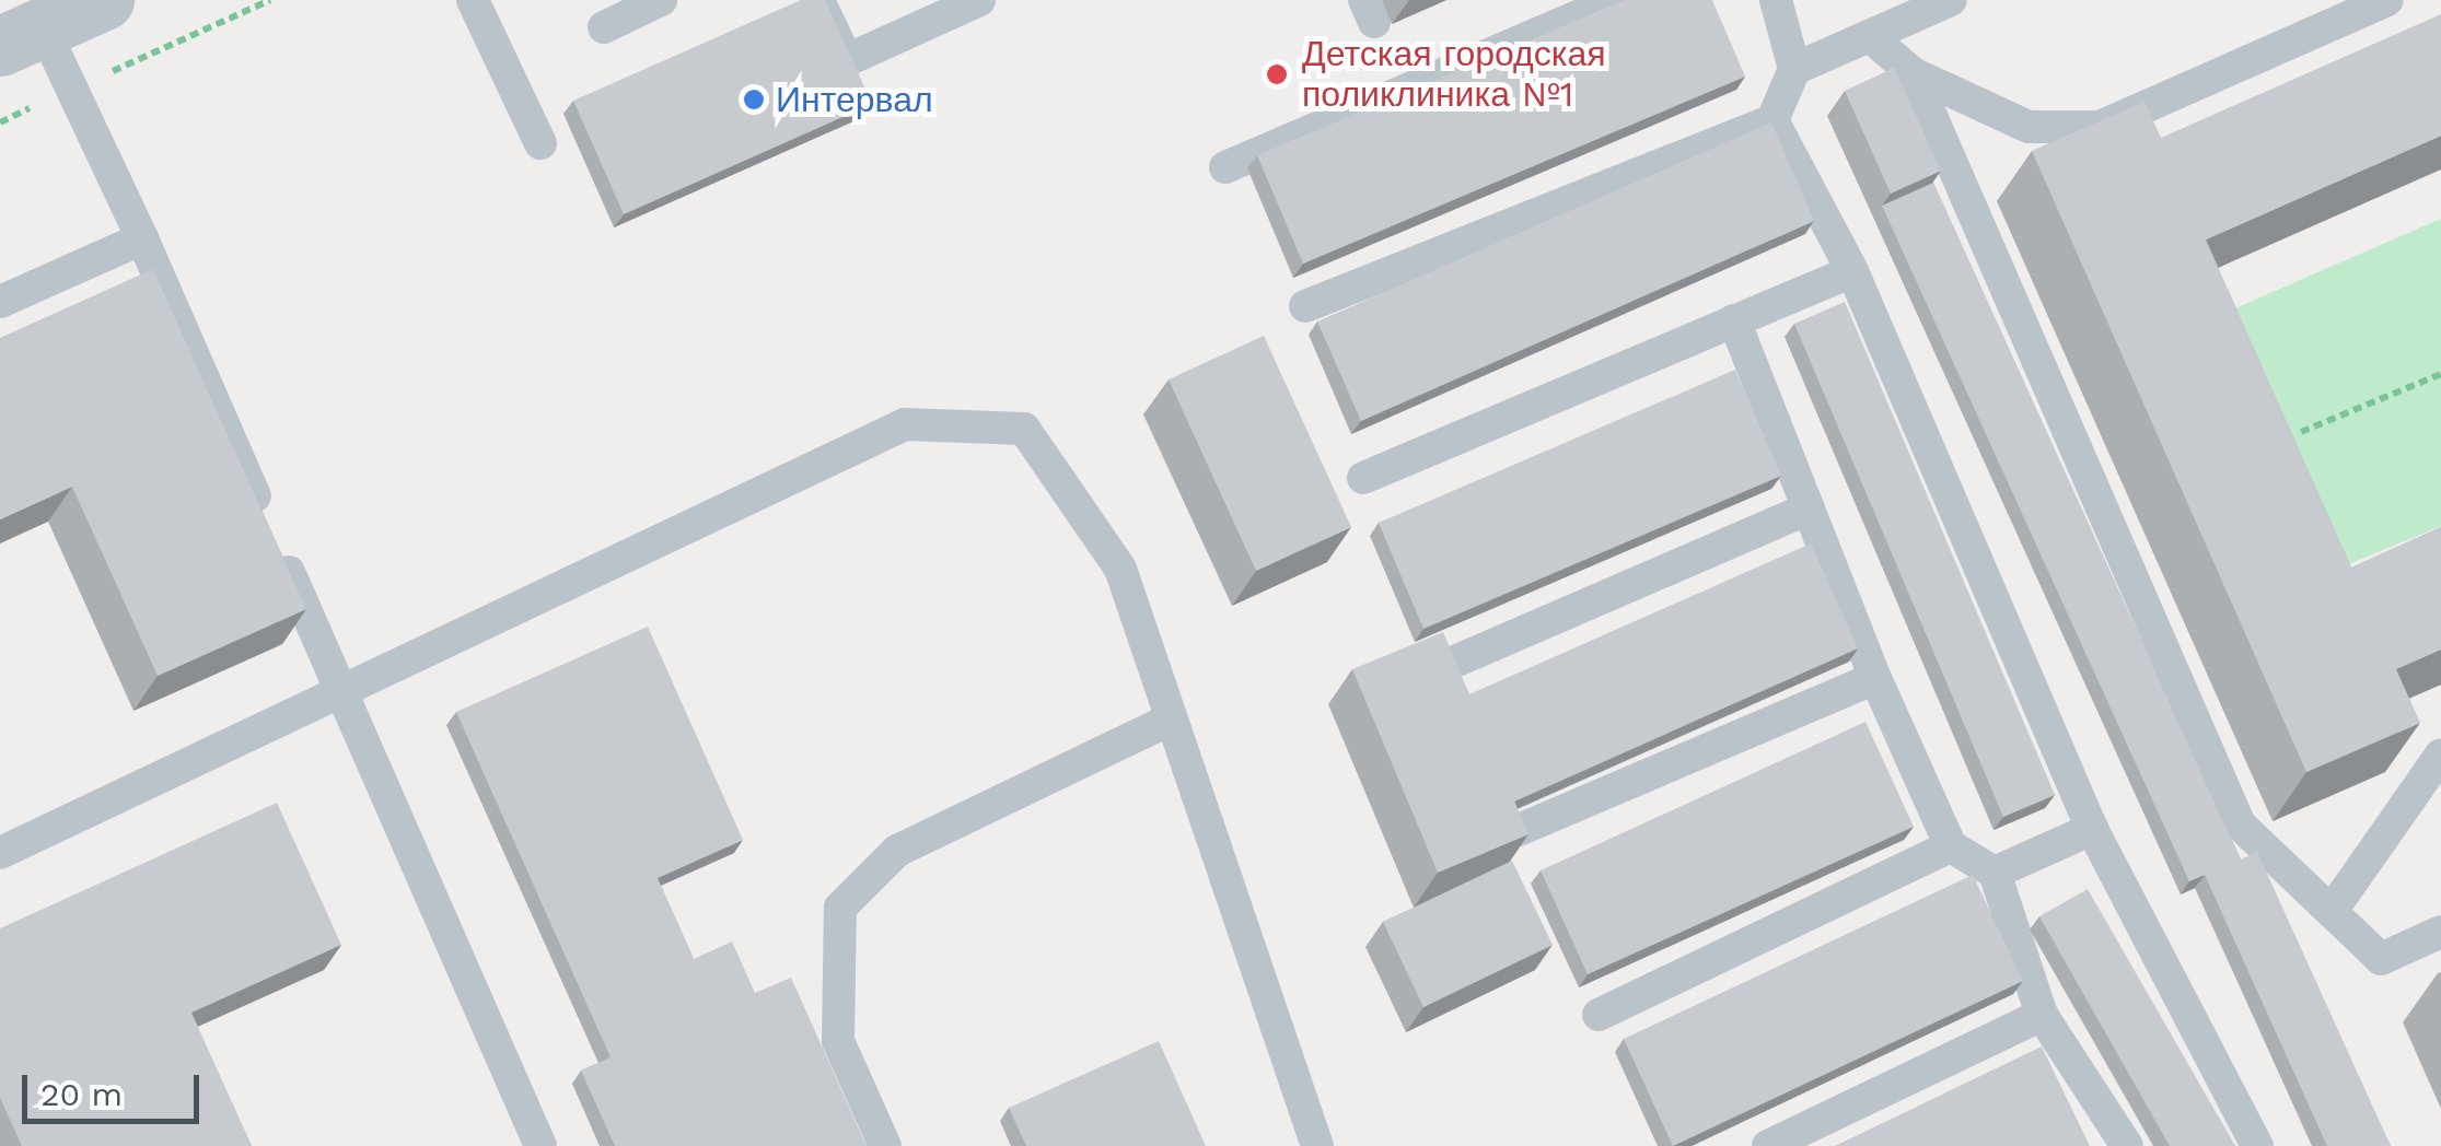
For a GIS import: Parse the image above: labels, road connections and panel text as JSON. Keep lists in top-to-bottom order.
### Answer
{
  "places": ["Детская городская поликлиника №1", "Интервал"],
  "scale_bar": "20 m"
}
